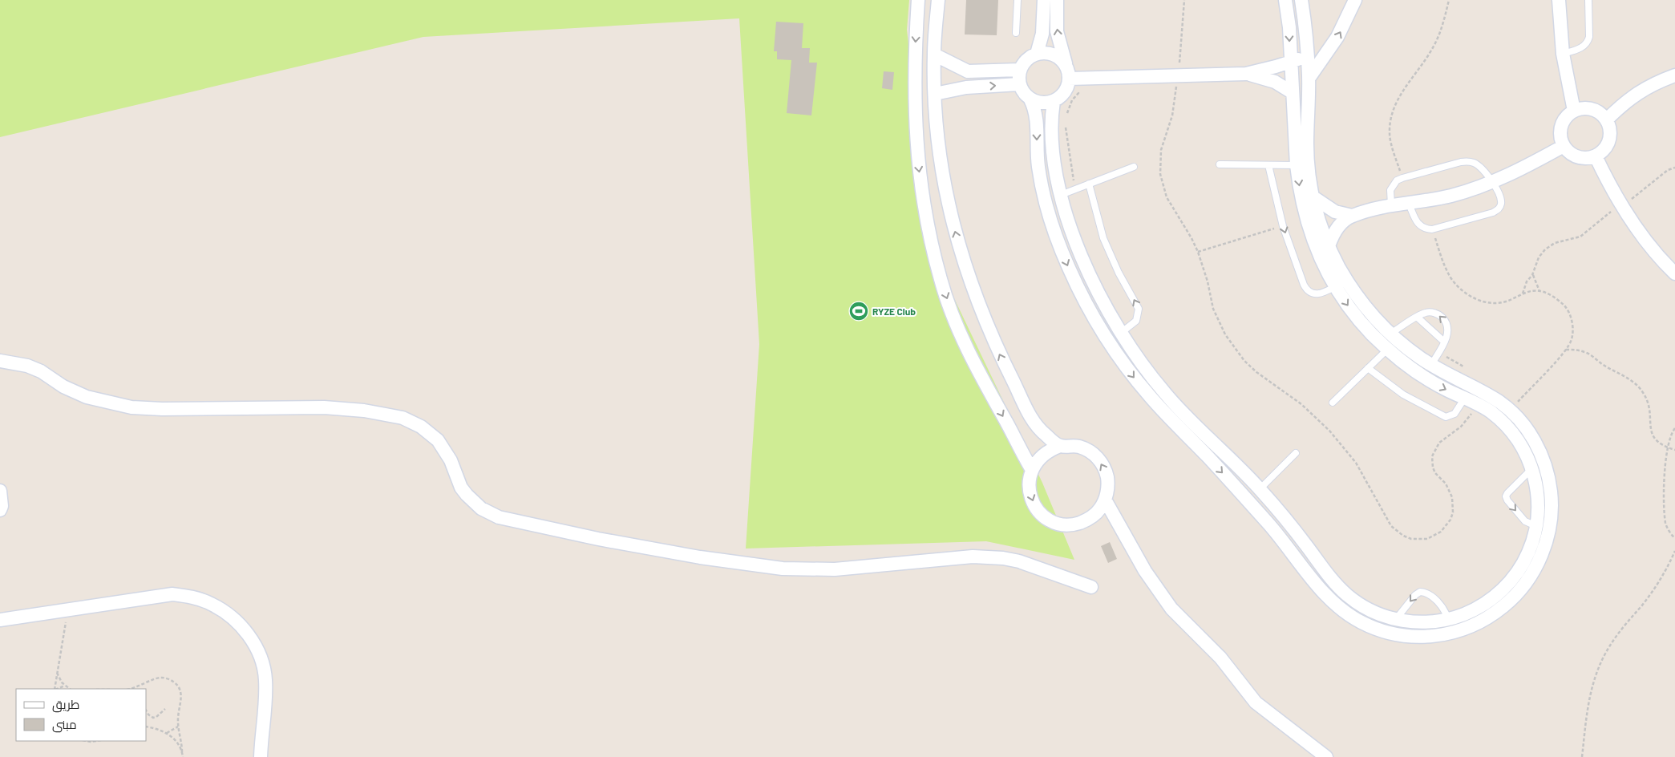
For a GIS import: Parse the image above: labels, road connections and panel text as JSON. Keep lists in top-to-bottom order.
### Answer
{
  "places": {
    "sports": ["RYZE Club"]
  },
  "legend": ["طريق", "مبنى"]
}
